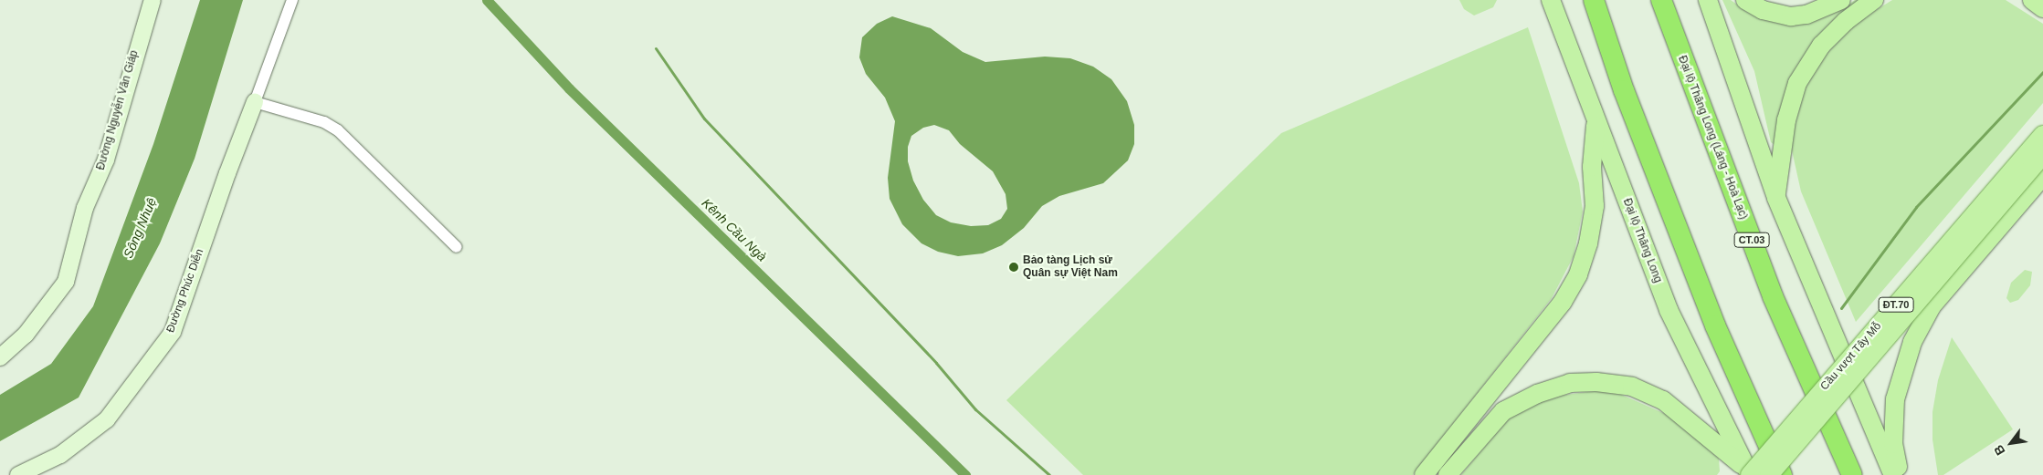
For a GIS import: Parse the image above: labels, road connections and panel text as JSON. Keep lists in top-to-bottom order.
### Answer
{
  "streets": {
    "highway": ["Đại lộ Thăng Long (Láng - Hoà Lạc)", "CT.03"],
    "main road": ["Đại lộ Thăng Long", "ĐT.70", "Cầu vượt Tây Mỗ"],
    "street": ["Đường Nguyễn Văn Giáp", "Đường Phúc Diễn"]
  },
  "crossings": [
    ["Đại lộ Thăng Long", "Cầu vượt Tây Mỗ"]
  ],
  "water": ["Sông Nhuệ", "Kênh Cầu Ngà"],
  "places": ["Bảo tàng Lịch sử Quân sự Việt Nam"],
  "north": "bottom left"
}
